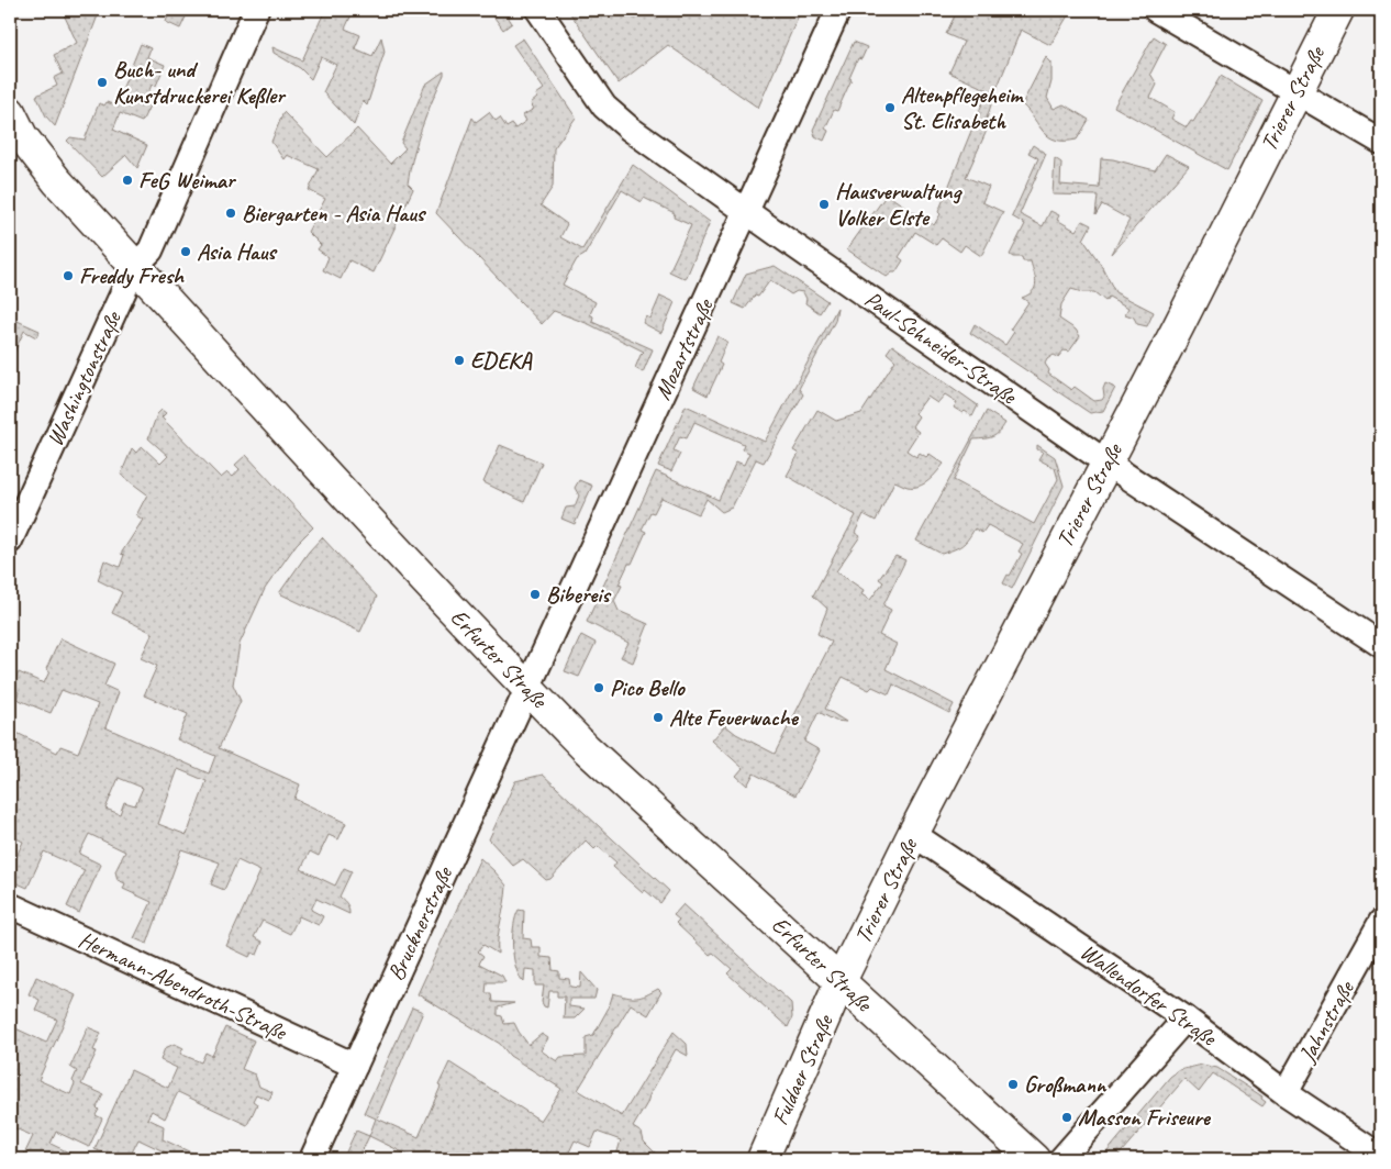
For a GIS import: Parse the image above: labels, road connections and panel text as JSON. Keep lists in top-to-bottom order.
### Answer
{
  "streets": {
    "street": [
      "Trierer Straße",
      "Paul-Schneider-Straße",
      "Mozartstraße",
      "Washingtonstraße",
      "Erfurter Straße",
      "Brucknerstraße",
      "Hermann-Abendroth-Straße",
      "Wallendorfer Straße",
      "Jahnstraße",
      "Fuldaer Straße"
    ]
  },
  "crossings": [
    ["Trierer Straße", "Paul-Schneider-Straße"],
    ["Trierer Straße", "Erfurter Straße"],
    ["Trierer Straße", "Wallendorfer Straße"],
    ["Trierer Straße", "Fuldaer Straße"],
    ["Paul-Schneider-Straße", "Mozartstraße"],
    ["Mozartstraße", "Erfurter Straße"],
    ["Mozartstraße", "Brucknerstraße"],
    ["Washingtonstraße", "Erfurter Straße"],
    ["Erfurter Straße", "Brucknerstraße"],
    ["Erfurter Straße", "Fuldaer Straße"],
    ["Brucknerstraße", "Hermann-Abendroth-Straße"],
    ["Wallendorfer Straße", "Jahnstraße"]
  ],
  "places": [
    "Buch- und Kunstdruckerei Keßler",
    "Altenpflegeheim St. Elisabeth",
    "FeG Weimar",
    "Hausverwaltung Volker Elste",
    "Biergarten - Asia Haus",
    "Asia Haus",
    "Freddy Fresh",
    "EDEKA",
    "Bibereis",
    "Pico Bello",
    "Alte Feuerwache",
    "Großmann",
    "Masson Friseure"
  ]
}
